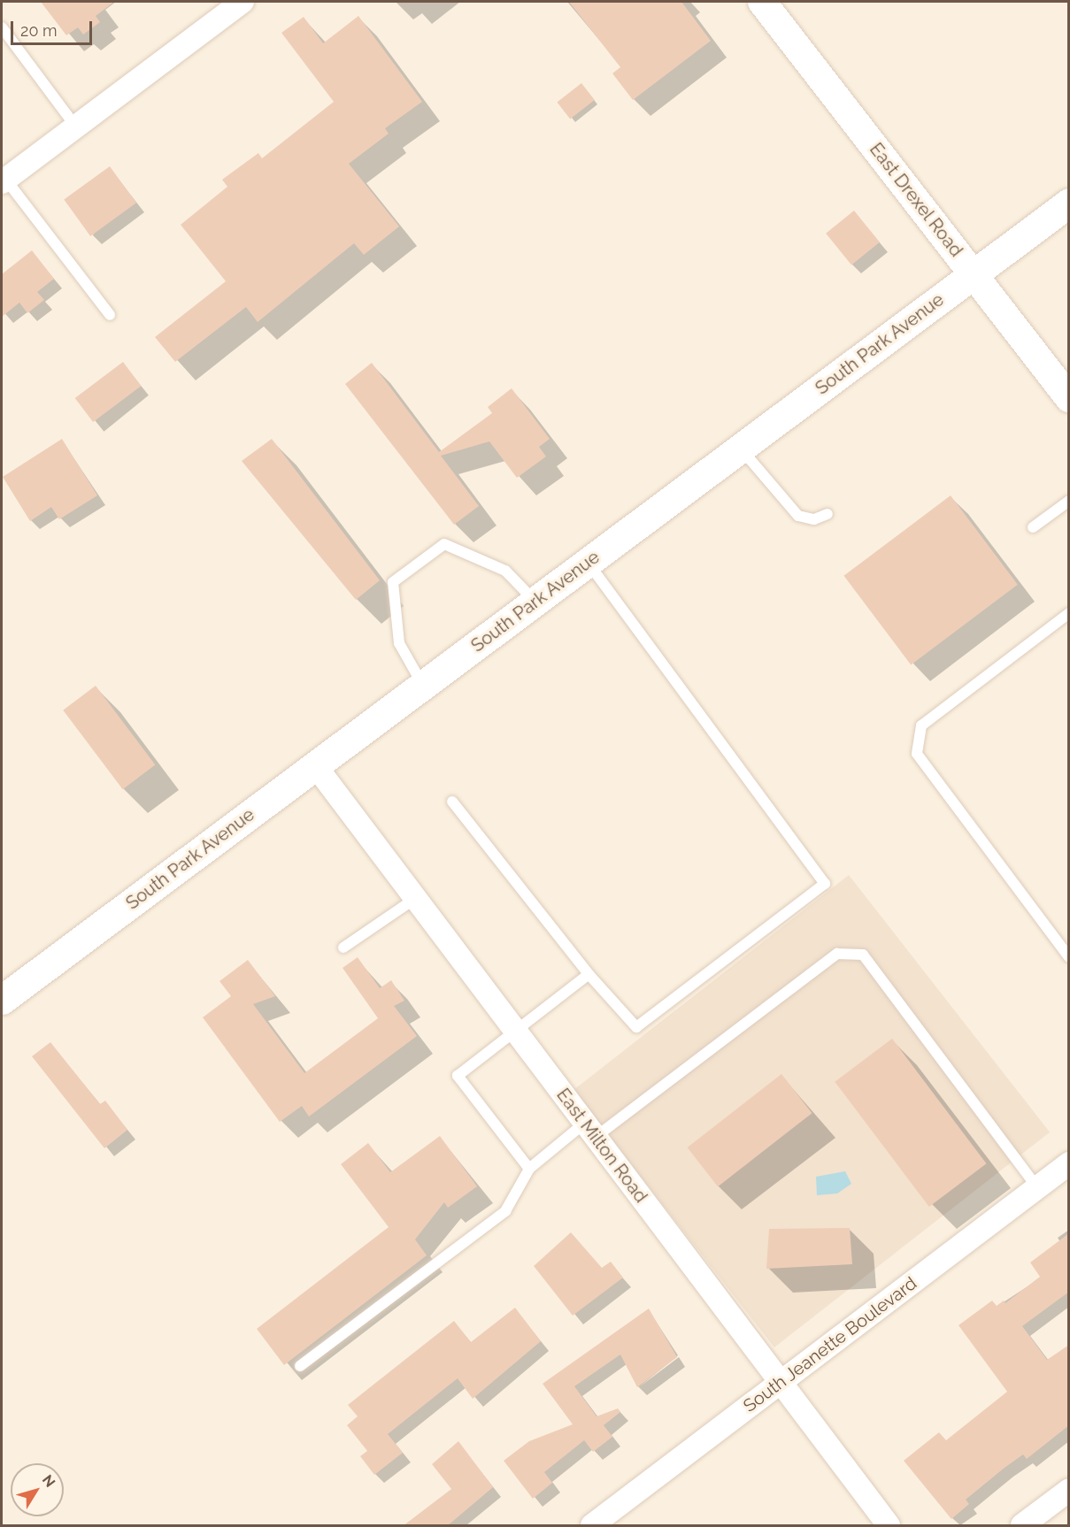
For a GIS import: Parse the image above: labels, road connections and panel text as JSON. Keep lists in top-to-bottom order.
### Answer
{
  "streets": {
    "main road": ["South Park Avenue"],
    "street": ["East Drexel Road", "East Milton Road", "South Jeanette Boulevard"]
  },
  "crossings": [
    ["East Drexel Road", "South Park Avenue"],
    ["South Park Avenue", "East Milton Road"],
    ["East Milton Road", "South Jeanette Boulevard"]
  ],
  "scale_bar": "20 m",
  "north": "top right"
}
